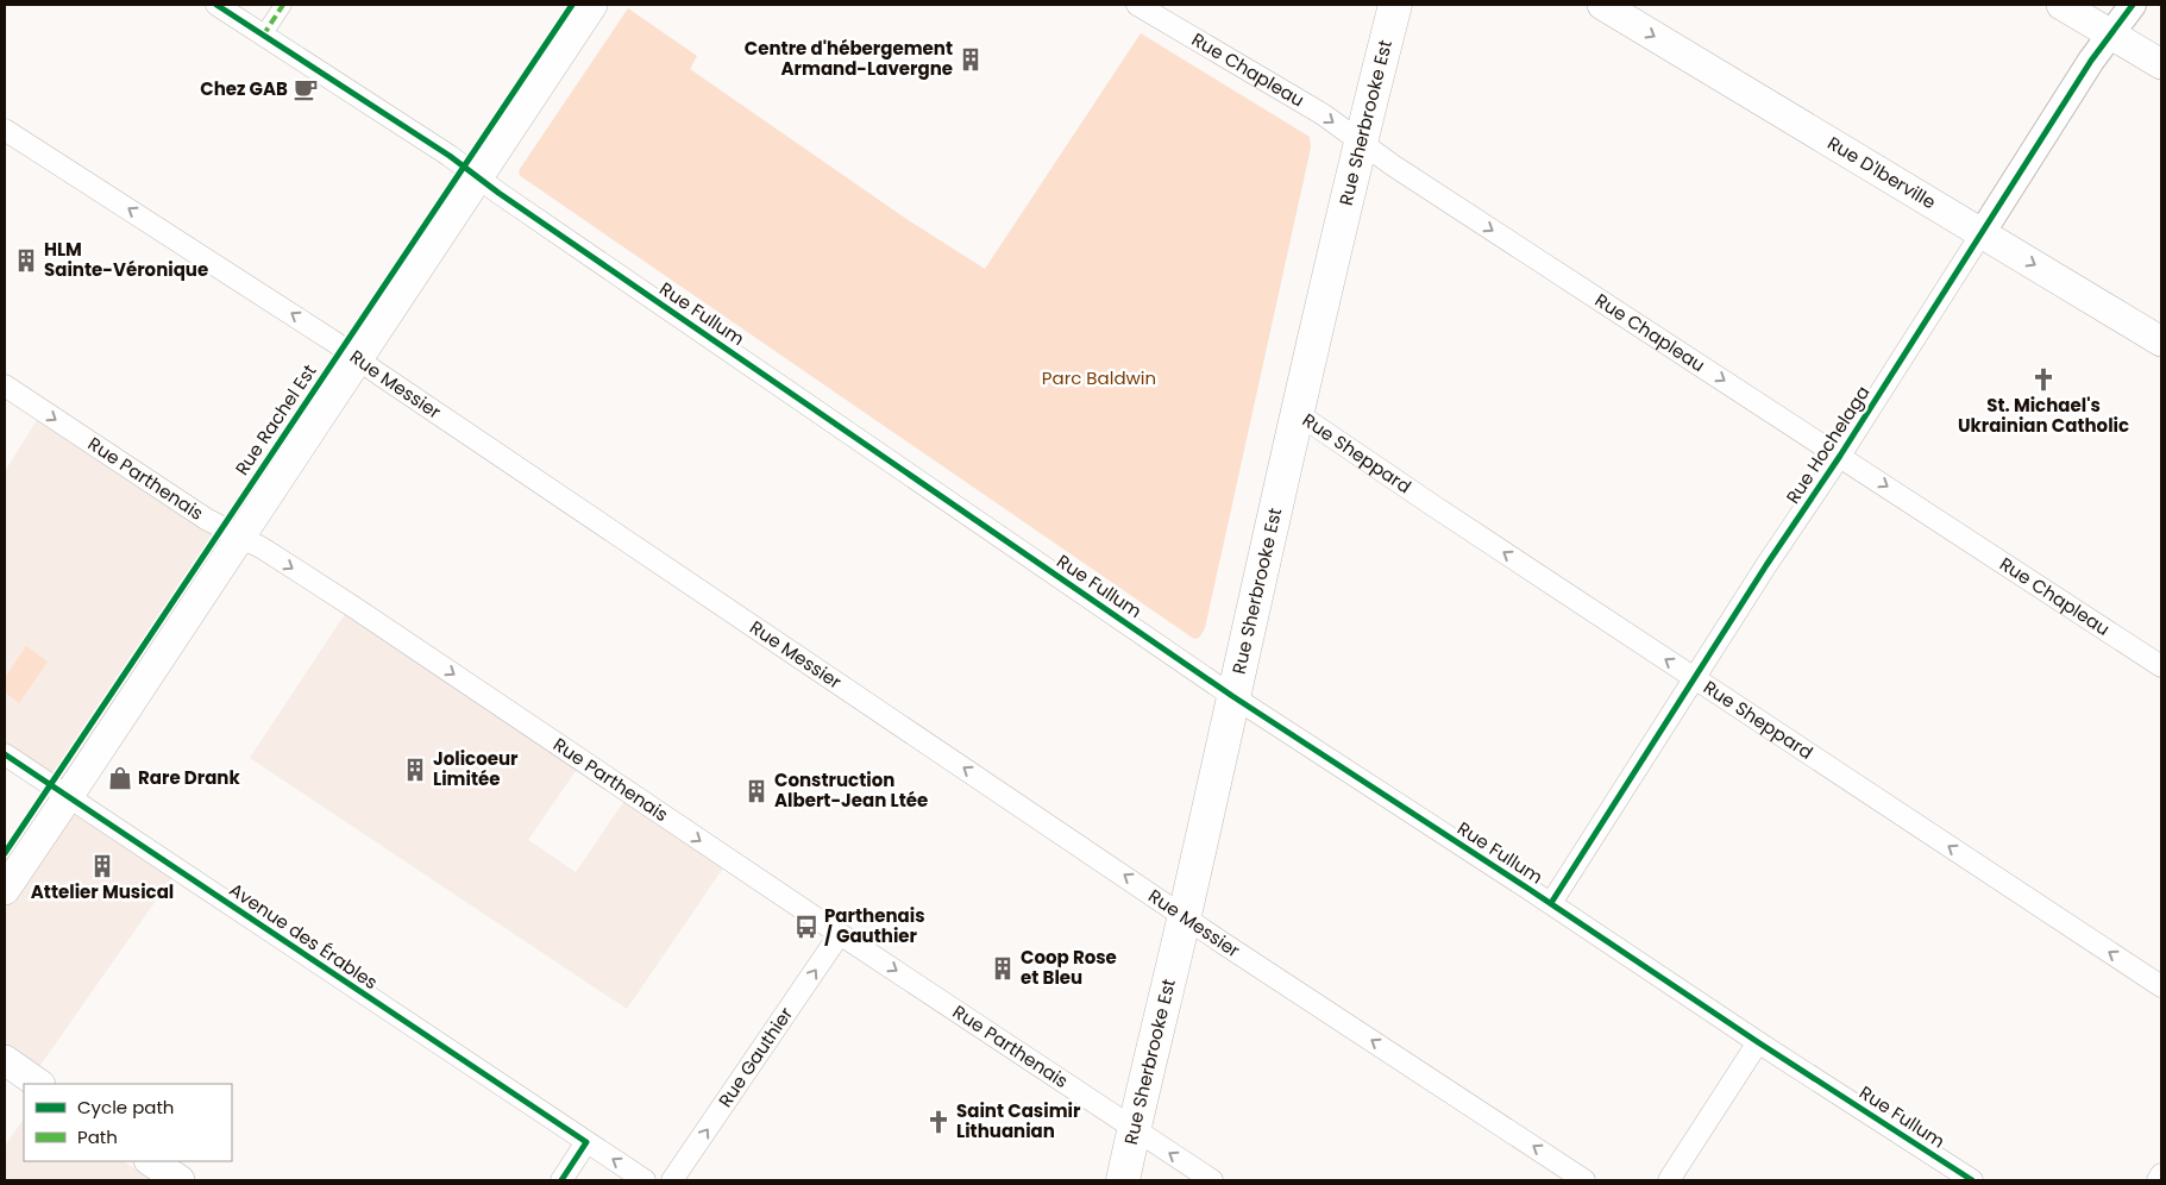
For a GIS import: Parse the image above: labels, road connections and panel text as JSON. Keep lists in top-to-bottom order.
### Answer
{
  "streets": {
    "main road": ["Rue Sherbrooke Est", "Rue D'Iberville", "Rue Rachel Est"],
    "street": [
      "Rue Chapleau",
      "Rue Fullum",
      "Rue Messier",
      "Rue Hochelaga",
      "Rue Sheppard",
      "Rue Parthenais",
      "Avenue des Érables",
      "Rue Gauthier"
    ]
  },
  "crossings": [
    ["Rue Chapleau", "Rue Sherbrooke Est"],
    ["Rue Chapleau", "Rue Hochelaga"],
    ["Rue Sherbrooke Est", "Rue Fullum"],
    ["Rue Sherbrooke Est", "Rue Messier"],
    ["Rue Sherbrooke Est", "Rue Sheppard"],
    ["Rue Sherbrooke Est", "Rue Parthenais"],
    ["Rue D'Iberville", "Rue Hochelaga"],
    ["Rue Fullum", "Rue Rachel Est"],
    ["Rue Fullum", "Rue Hochelaga"],
    ["Rue Messier", "Rue Rachel Est"],
    ["Rue Rachel Est", "Rue Parthenais"],
    ["Rue Rachel Est", "Avenue des Érables"],
    ["Rue Hochelaga", "Rue Sheppard"],
    ["Rue Parthenais", "Rue Gauthier"]
  ],
  "one_way": [
    "Rue Chapleau",
    "Rue D'Iberville",
    "Rue Messier",
    "Rue Sheppard",
    "Rue Parthenais",
    "Rue Gauthier"
  ],
  "parks": ["Parc Baldwin"],
  "places": {
    "building": [
      "Centre d'hébergement Armand-Lavergne",
      "HLM Sainte-Véronique",
      "Jolicoeur Limitée",
      "Construction Albert-Jean Ltée",
      "Attelier Musical",
      "Coop Rose et Bleu"
    ],
    "cafe": ["Chez GAB"],
    "church": ["St. Michael's Ukrainian Catholic", "Saint Casimir Lithuanian"],
    "shop": ["Rare Drank"],
    "bus stop": ["Parthenais / Gauthier"]
  },
  "legend": ["Cycle path", "Path"]
}
